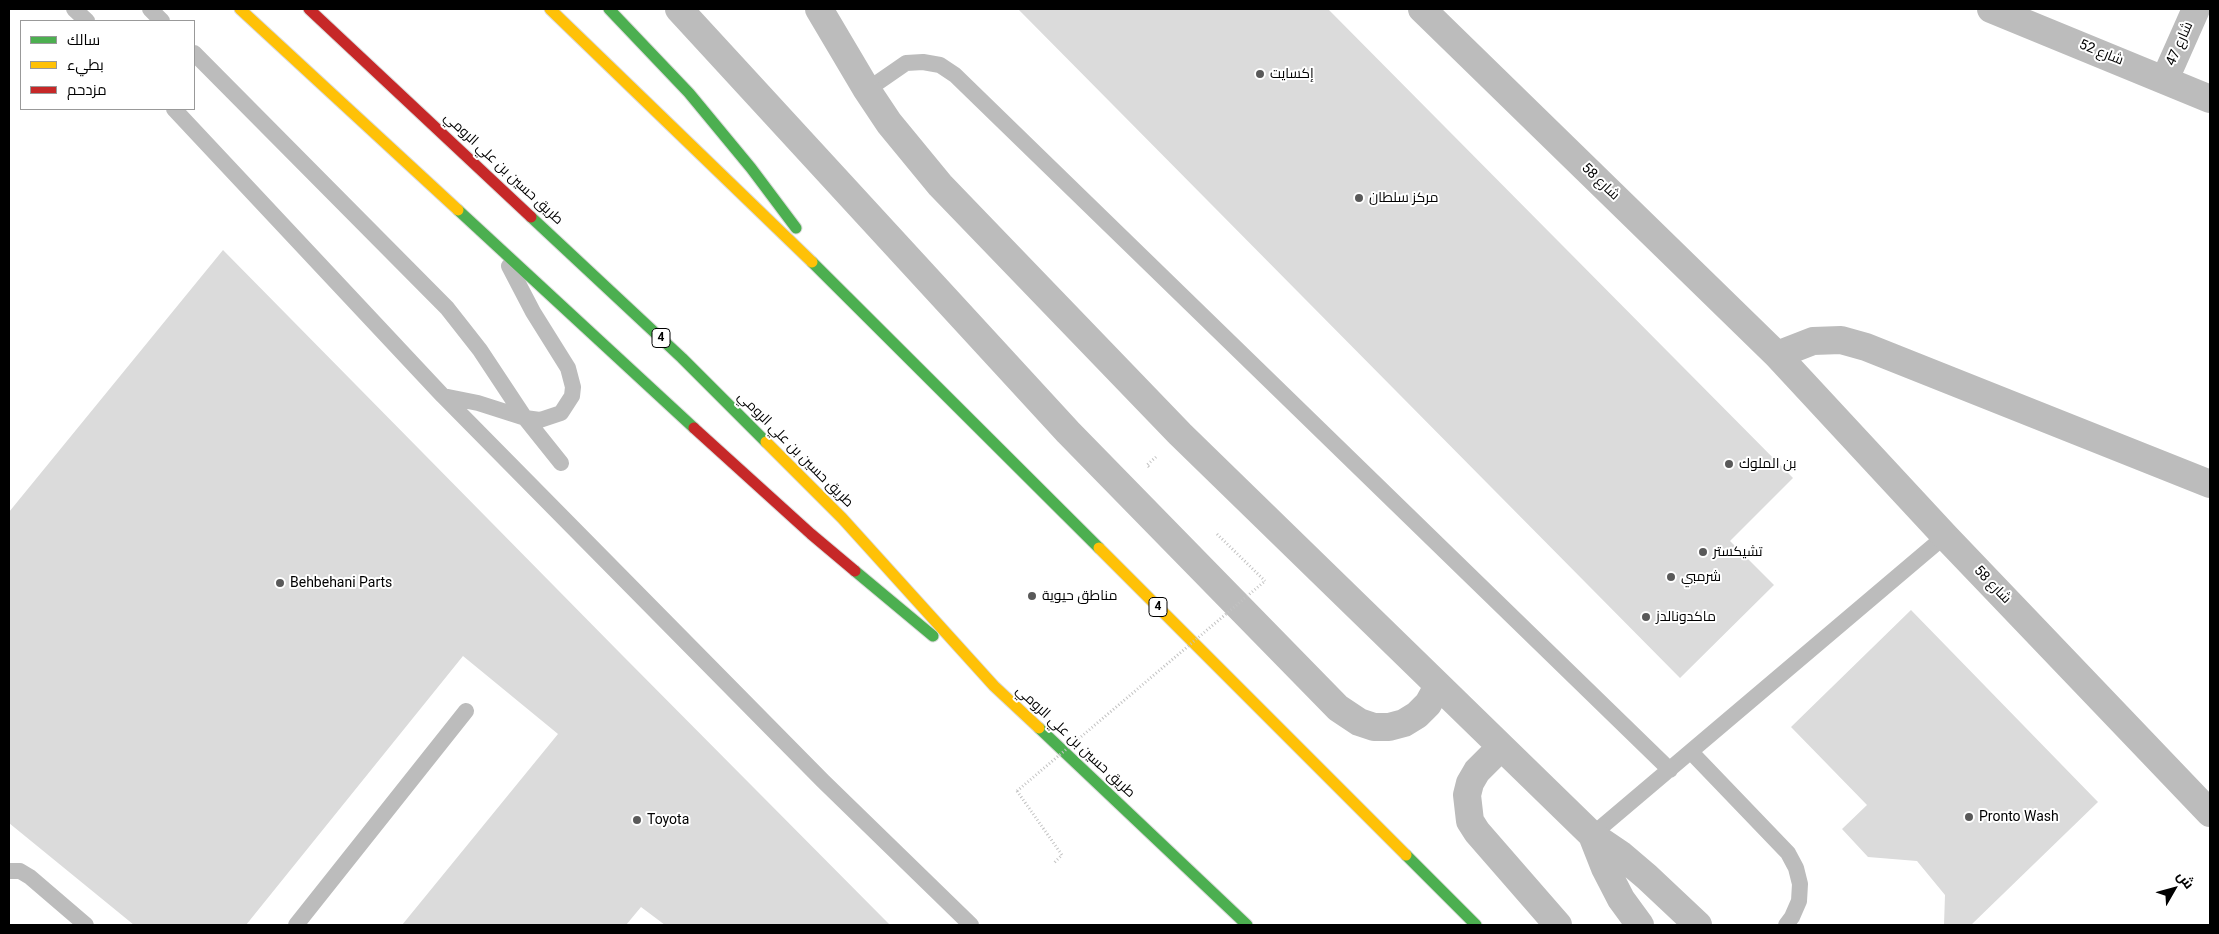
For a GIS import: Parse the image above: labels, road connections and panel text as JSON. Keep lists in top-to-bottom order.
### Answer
{
  "streets": {
    "highway": ["طريق حسين بن علي الرومي", "4"],
    "street": ["شارع 47", "شارع 52", "شارع 58"]
  },
  "crossings": [
    ["شارع 47", "شارع 52"]
  ],
  "places": [
    "إكسايت",
    "مركز سلطان",
    "بن الملوك",
    "تشيكستر",
    "شرمبي",
    "Behbehani Parts",
    "مناطق حيوية",
    "ماكدونالدز",
    "Pronto Wash",
    "Toyota"
  ],
  "legend": ["سالك", "بطيء", "مزدحم"],
  "north": "top right"
}
